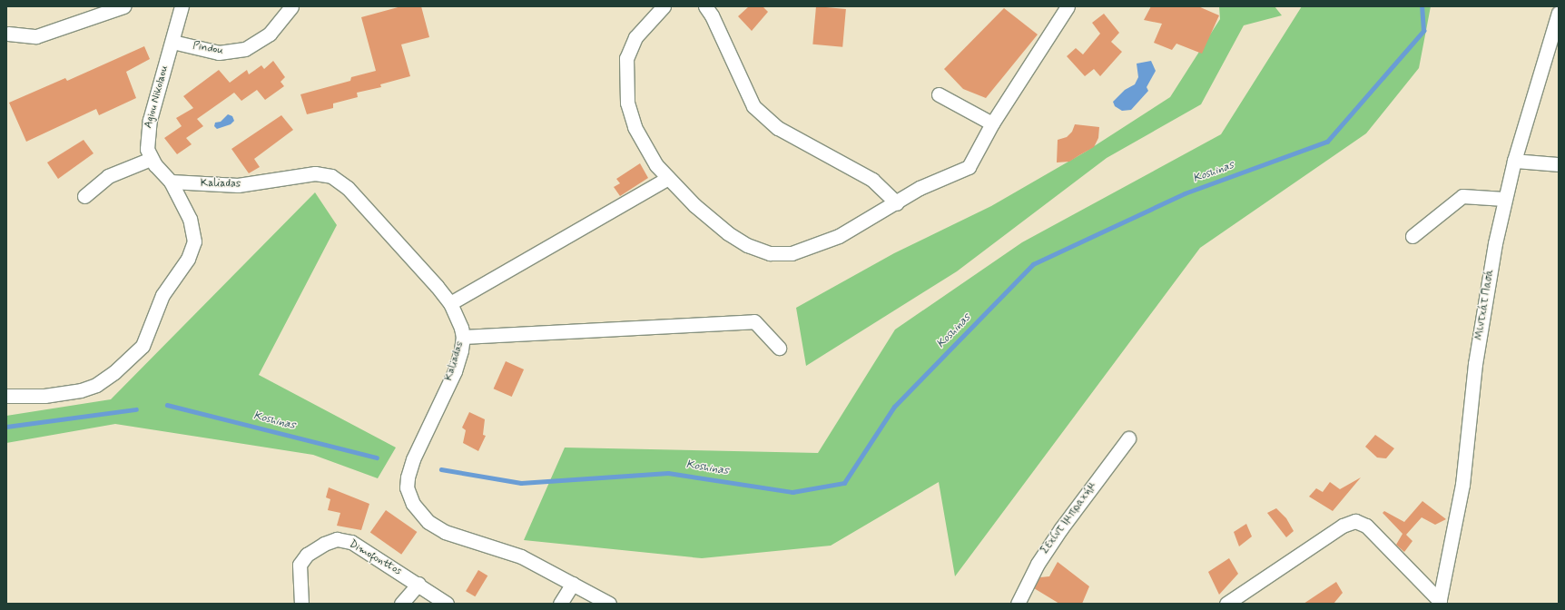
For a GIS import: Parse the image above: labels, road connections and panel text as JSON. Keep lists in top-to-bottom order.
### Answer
{
  "streets": {
    "street": [
      "Pindou",
      "Agiou Nikolaou",
      "Kaliadas",
      "Μιντχάτ Πασά",
      "Σεχίντ Ιμπραχήμ",
      "Dimofonttos"
    ]
  },
  "crossings": [
    ["Pindou", "Agiou Nikolaou"],
    ["Agiou Nikolaou", "Kaliadas"]
  ],
  "water": ["Koshinas"]
}
